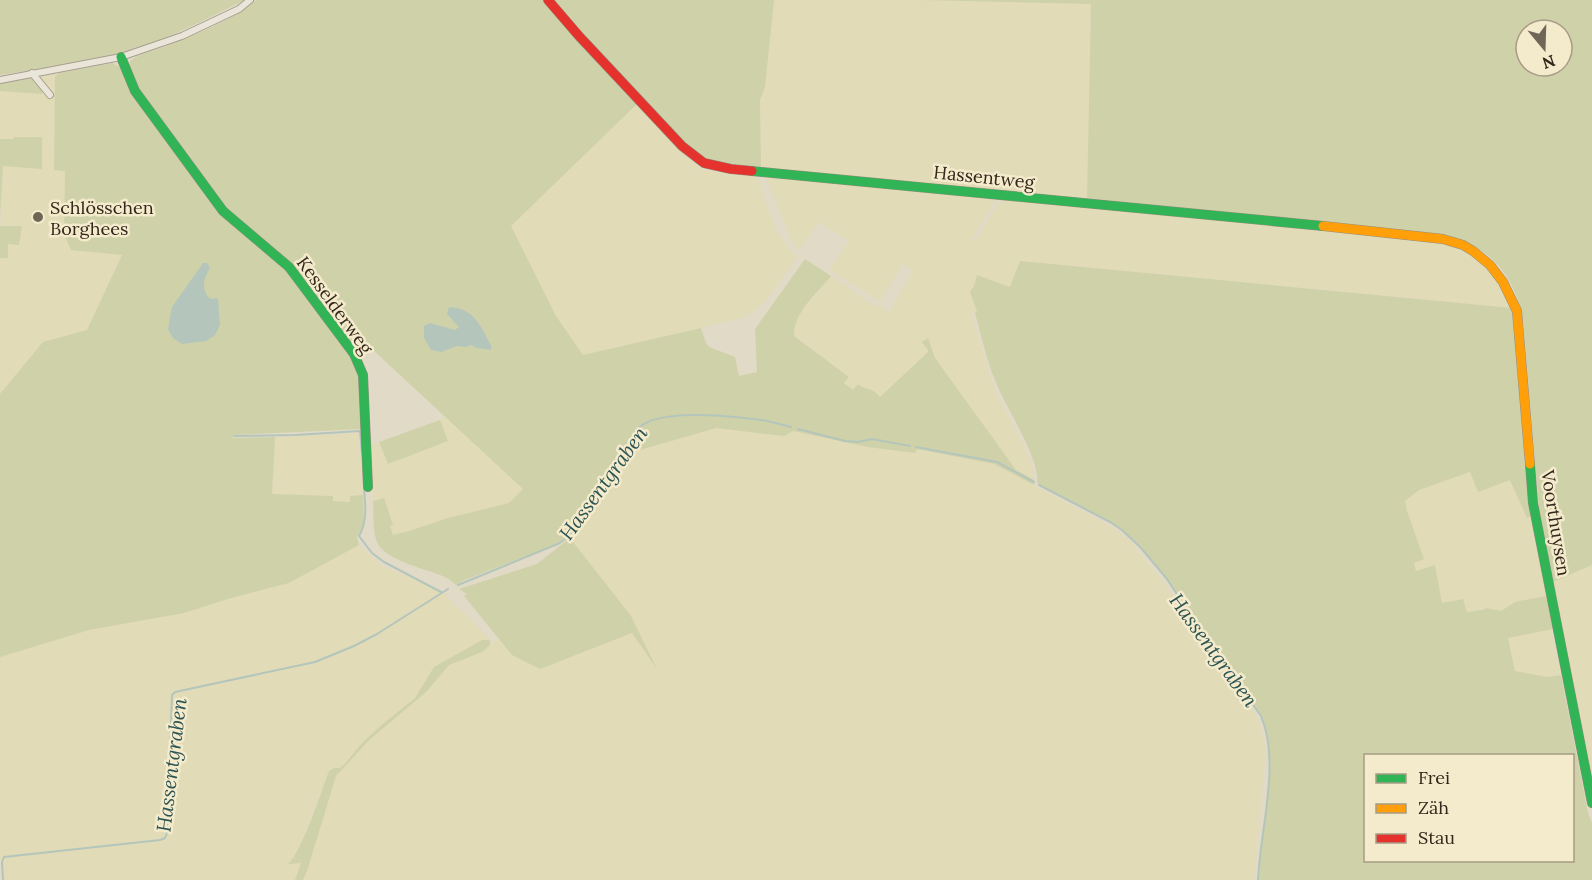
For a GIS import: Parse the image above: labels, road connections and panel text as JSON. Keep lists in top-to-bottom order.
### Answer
{
  "streets": {
    "street": ["Hassentweg", "Kesselderweg", "Voorthuysen"]
  },
  "crossings": [
    ["Hassentweg", "Voorthuysen"]
  ],
  "water": ["Hassentgraben"],
  "places": ["Schlösschen Borghees"],
  "legend": ["Frei", "Zäh", "Stau"],
  "north": "bottom"
}
